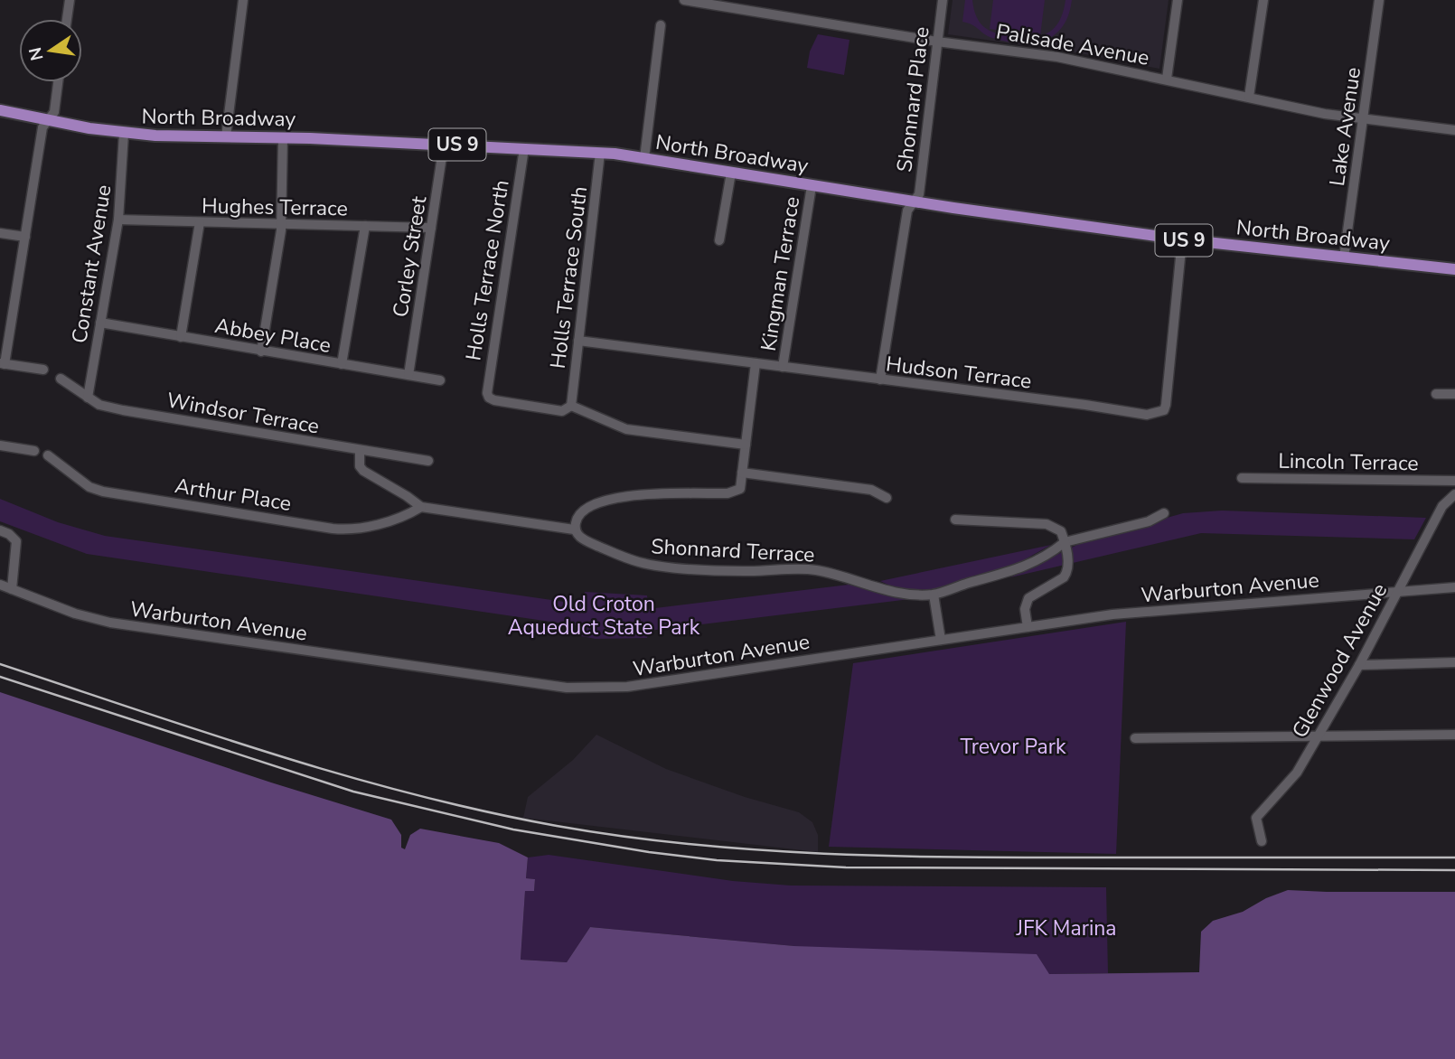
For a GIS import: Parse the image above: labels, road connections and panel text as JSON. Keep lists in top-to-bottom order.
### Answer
{
  "streets": {
    "main road": ["North Broadway", "US 9"],
    "street": [
      "Palisade Avenue",
      "Shonnard Place",
      "Lake Avenue",
      "Hughes Terrace",
      "Corley Street",
      "Constant Avenue",
      "Holls Terrace North",
      "Kingman Terrace",
      "Holls Terrace South",
      "Abbey Place",
      "Hudson Terrace",
      "Windsor Terrace",
      "Lincoln Terrace",
      "Arthur Place",
      "Shonnard Terrace",
      "Warburton Avenue",
      "Glenwood Avenue"
    ]
  },
  "crossings": [
    ["Palisade Avenue", "Shonnard Place"],
    ["Palisade Avenue", "Lake Avenue"],
    ["Shonnard Place", "North Broadway"],
    ["Shonnard Place", "Hudson Terrace"],
    ["North Broadway", "Lake Avenue"],
    ["North Broadway", "Corley Street"],
    ["North Broadway", "Constant Avenue"],
    ["North Broadway", "Holls Terrace North"],
    ["North Broadway", "Kingman Terrace"],
    ["North Broadway", "Holls Terrace South"],
    ["North Broadway", "Hudson Terrace"],
    ["Hughes Terrace", "Corley Street"],
    ["Hughes Terrace", "Constant Avenue"],
    ["Corley Street", "Abbey Place"],
    ["Constant Avenue", "Abbey Place"],
    ["Constant Avenue", "Windsor Terrace"],
    ["Holls Terrace North", "Holls Terrace South"],
    ["Kingman Terrace", "Hudson Terrace"],
    ["Holls Terrace South", "Hudson Terrace"],
    ["Warburton Avenue", "Glenwood Avenue"]
  ],
  "parks": ["Old Croton Aqueduct State Park", "Trevor Park", "JFK Marina"],
  "north": "left"
}
